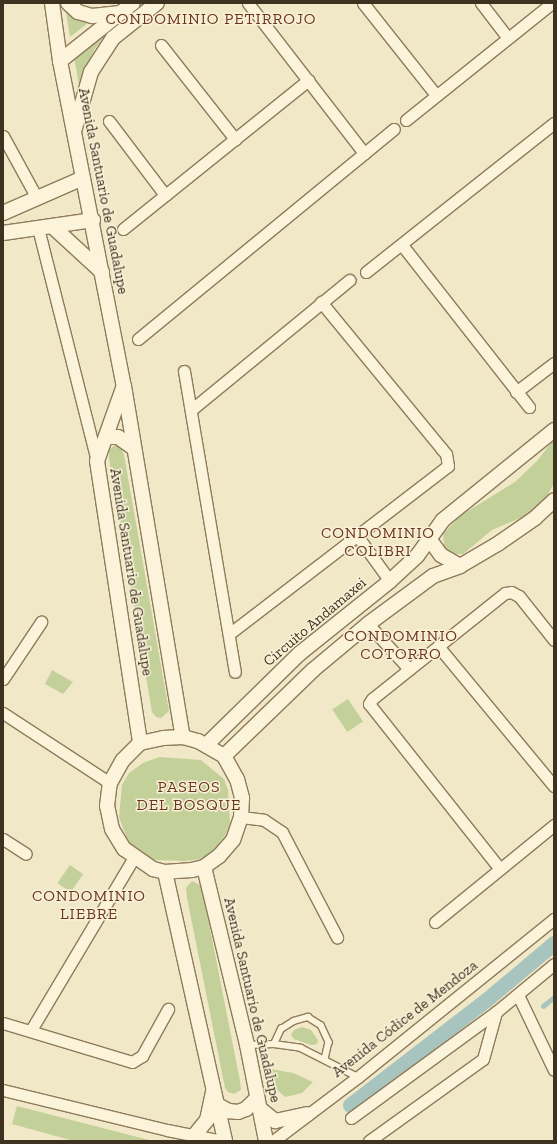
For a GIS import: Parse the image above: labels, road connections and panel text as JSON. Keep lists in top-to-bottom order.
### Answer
{
  "streets": {
    "street": ["Avenida Santuario de Guadalupe", "Circuito Andamaxei", "Avenida Códice de Mendoza"]
  },
  "crossings": [
    ["Avenida Santuario de Guadalupe", "Circuito Andamaxei"]
  ],
  "districts": [
    "CONDOMINIO PETIRROJO",
    "CONDOMINIO COLIBRI",
    "CONDOMINIO COTORRO",
    "PASEOS DEL BOSQUE",
    "CONDOMINIO LIEBRE"
  ]
}
